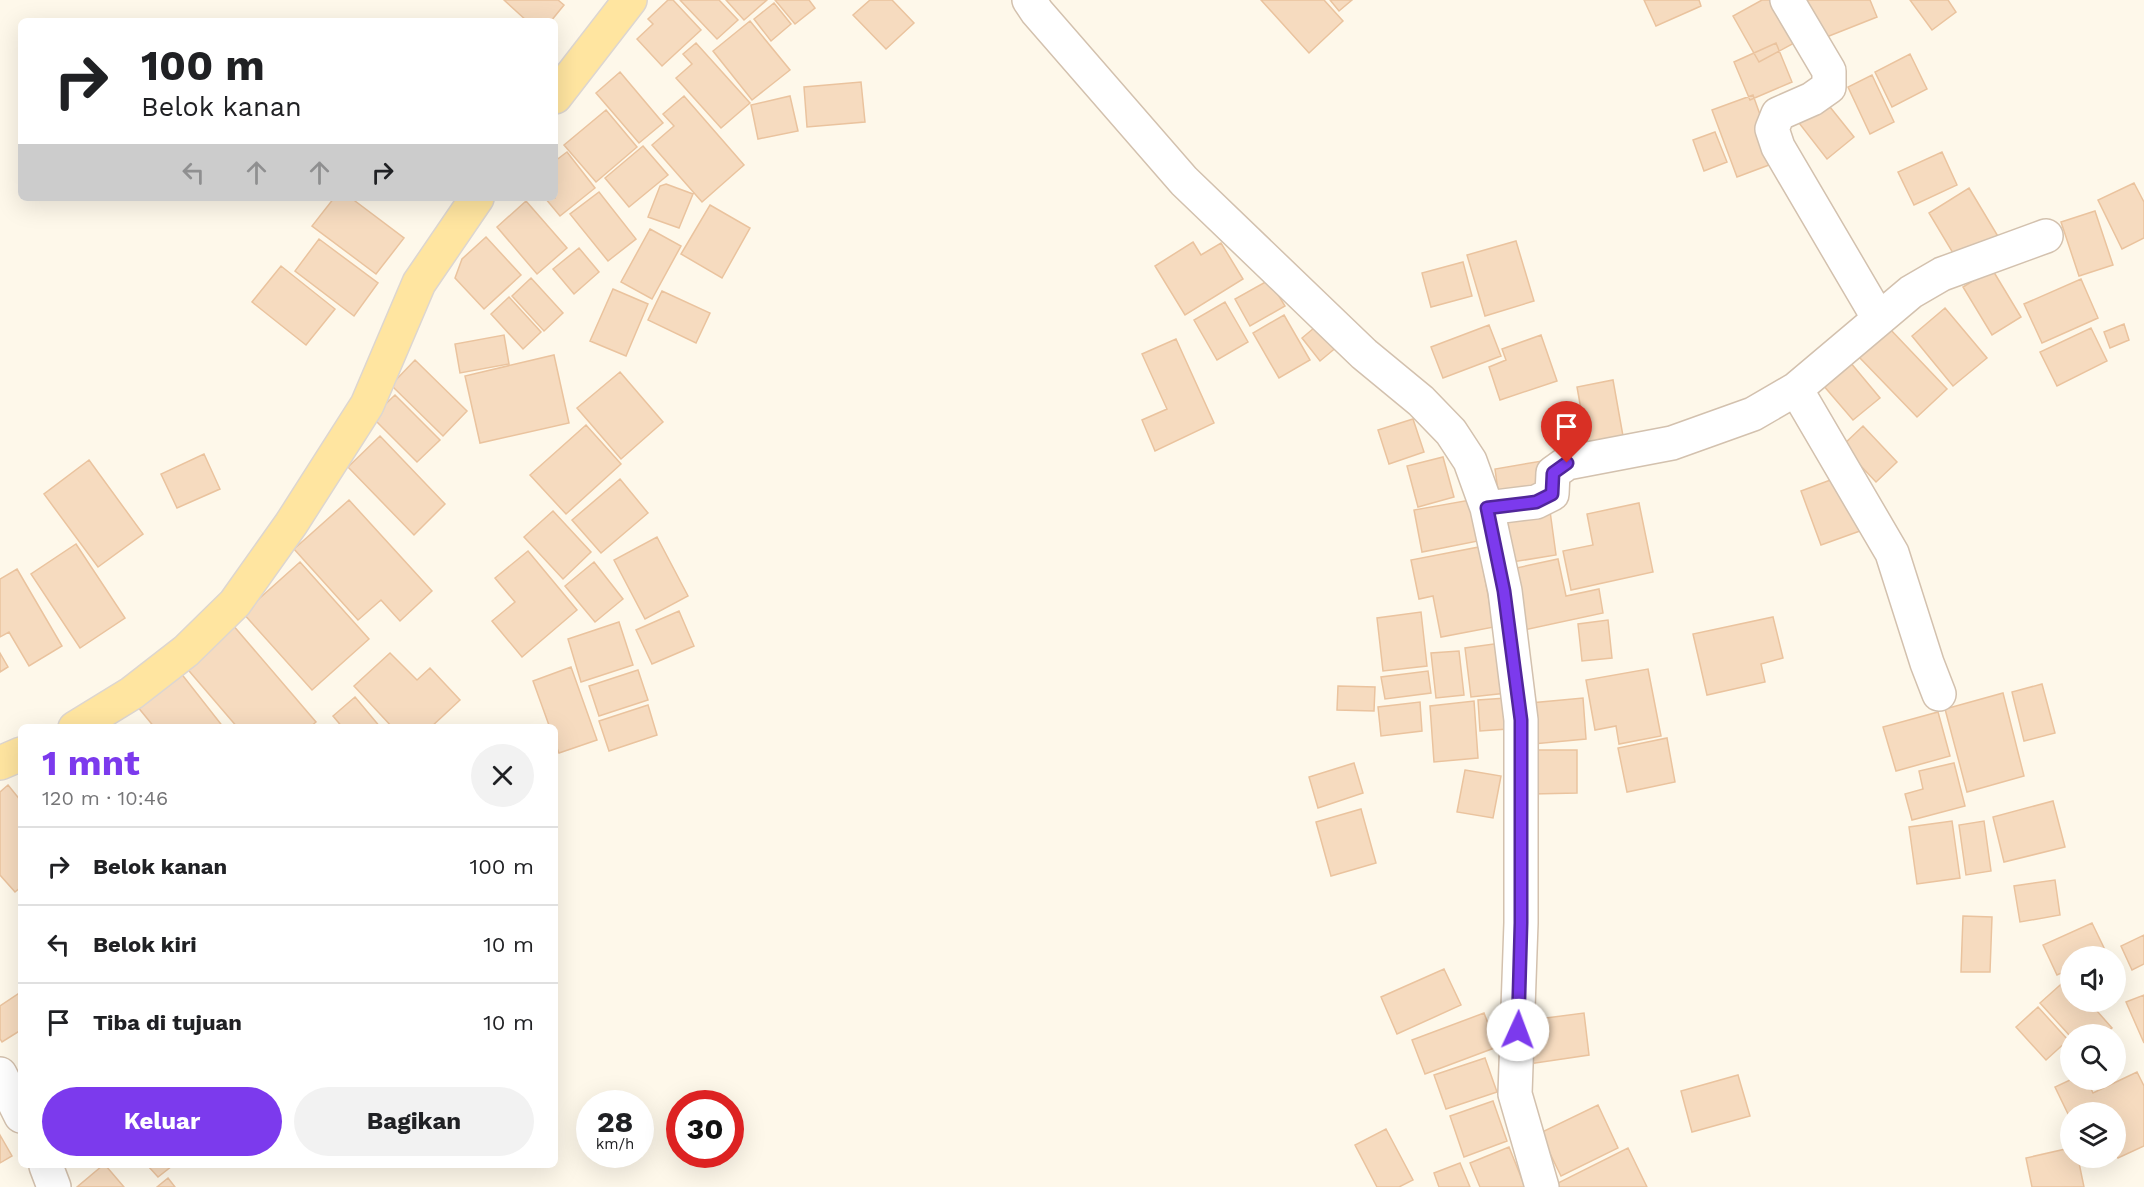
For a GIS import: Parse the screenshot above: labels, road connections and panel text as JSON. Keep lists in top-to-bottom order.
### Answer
{
  "page": {
    "turn": ["100 m", "Belok kanan"],
    "heading": ["1 mnt", "120 m · 10:46"],
    "list": [
      {
        "name": "Belok kanan",
        "value": "100 m"
      },
      {
        "name": "Belok kiri",
        "value": "10 m"
      },
      {
        "name": "Tiba di tujuan",
        "value": "10 m"
      }
    ],
    "buttons": ["Keluar", "Bagikan"],
    "speed": "28 km/h",
    "limit": "30"
  }
}
